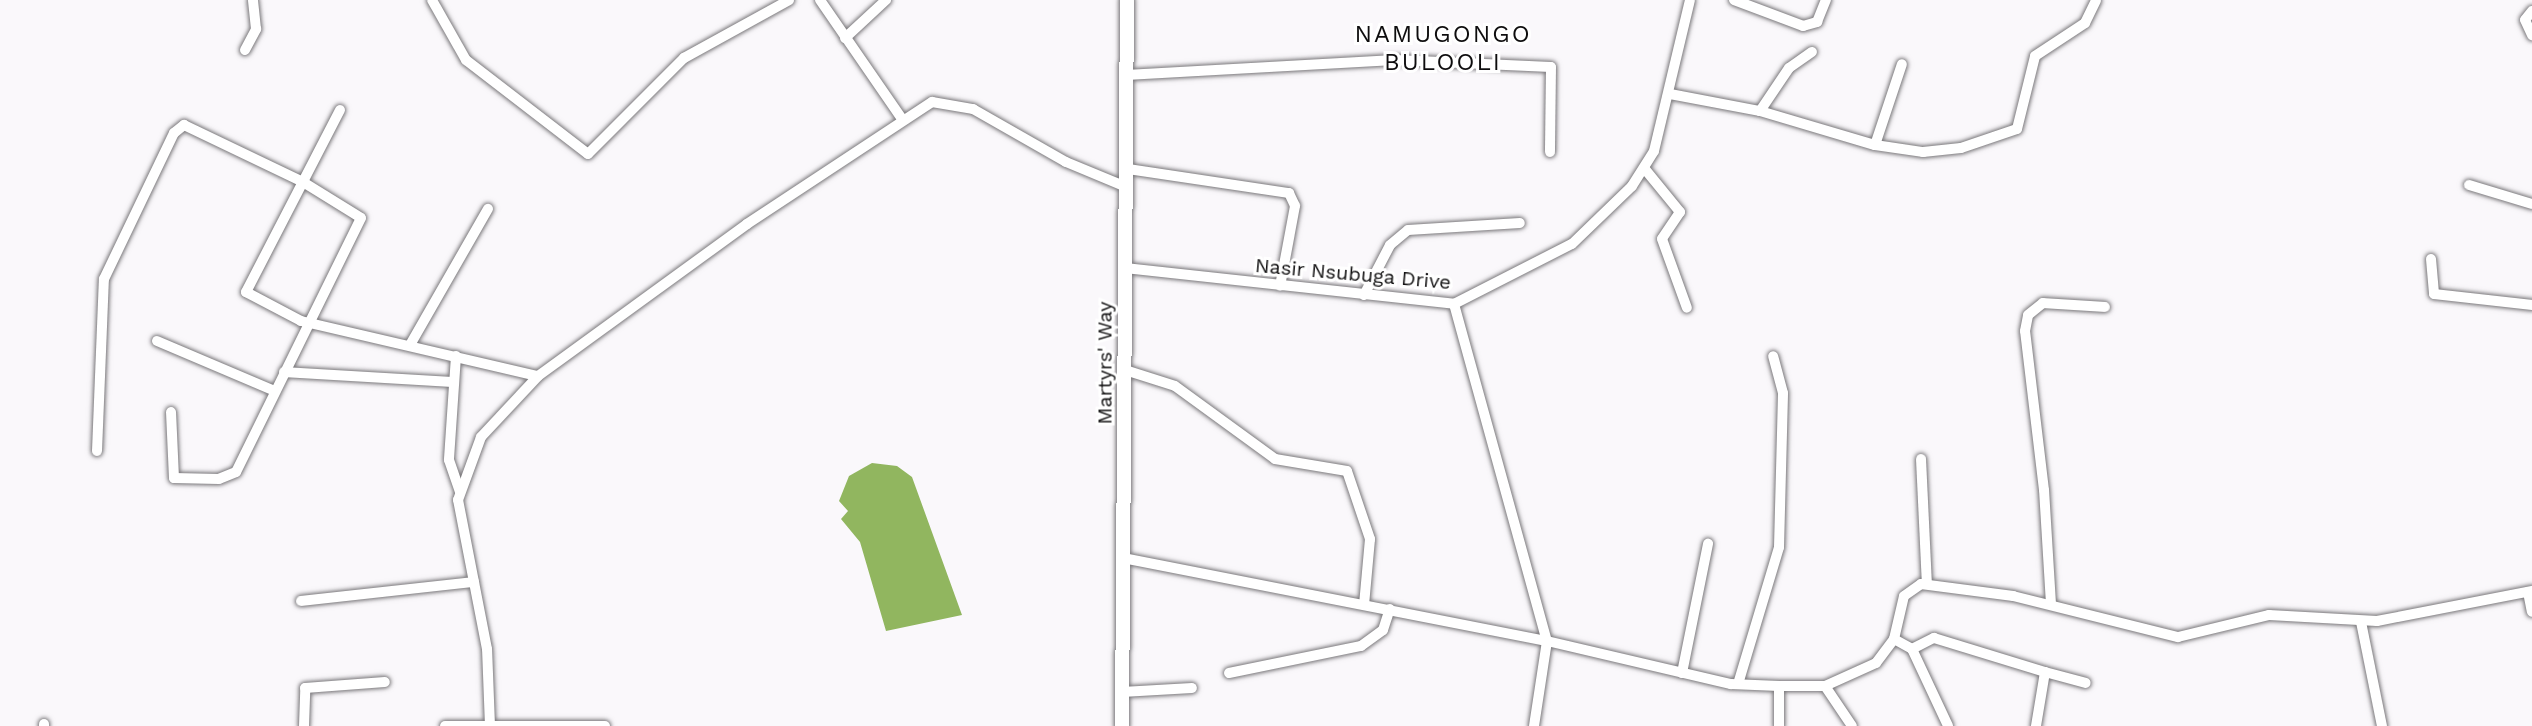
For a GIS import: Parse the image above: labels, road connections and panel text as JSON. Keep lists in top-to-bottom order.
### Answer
{
  "streets": {
    "main road": ["Martyrs' Way"],
    "street": ["Nasir Nsubuga Drive"]
  },
  "crossings": [
    ["Nasir Nsubuga Drive", "Martyrs' Way"]
  ],
  "districts": ["NAMUGONGO BULOOLI"]
}
